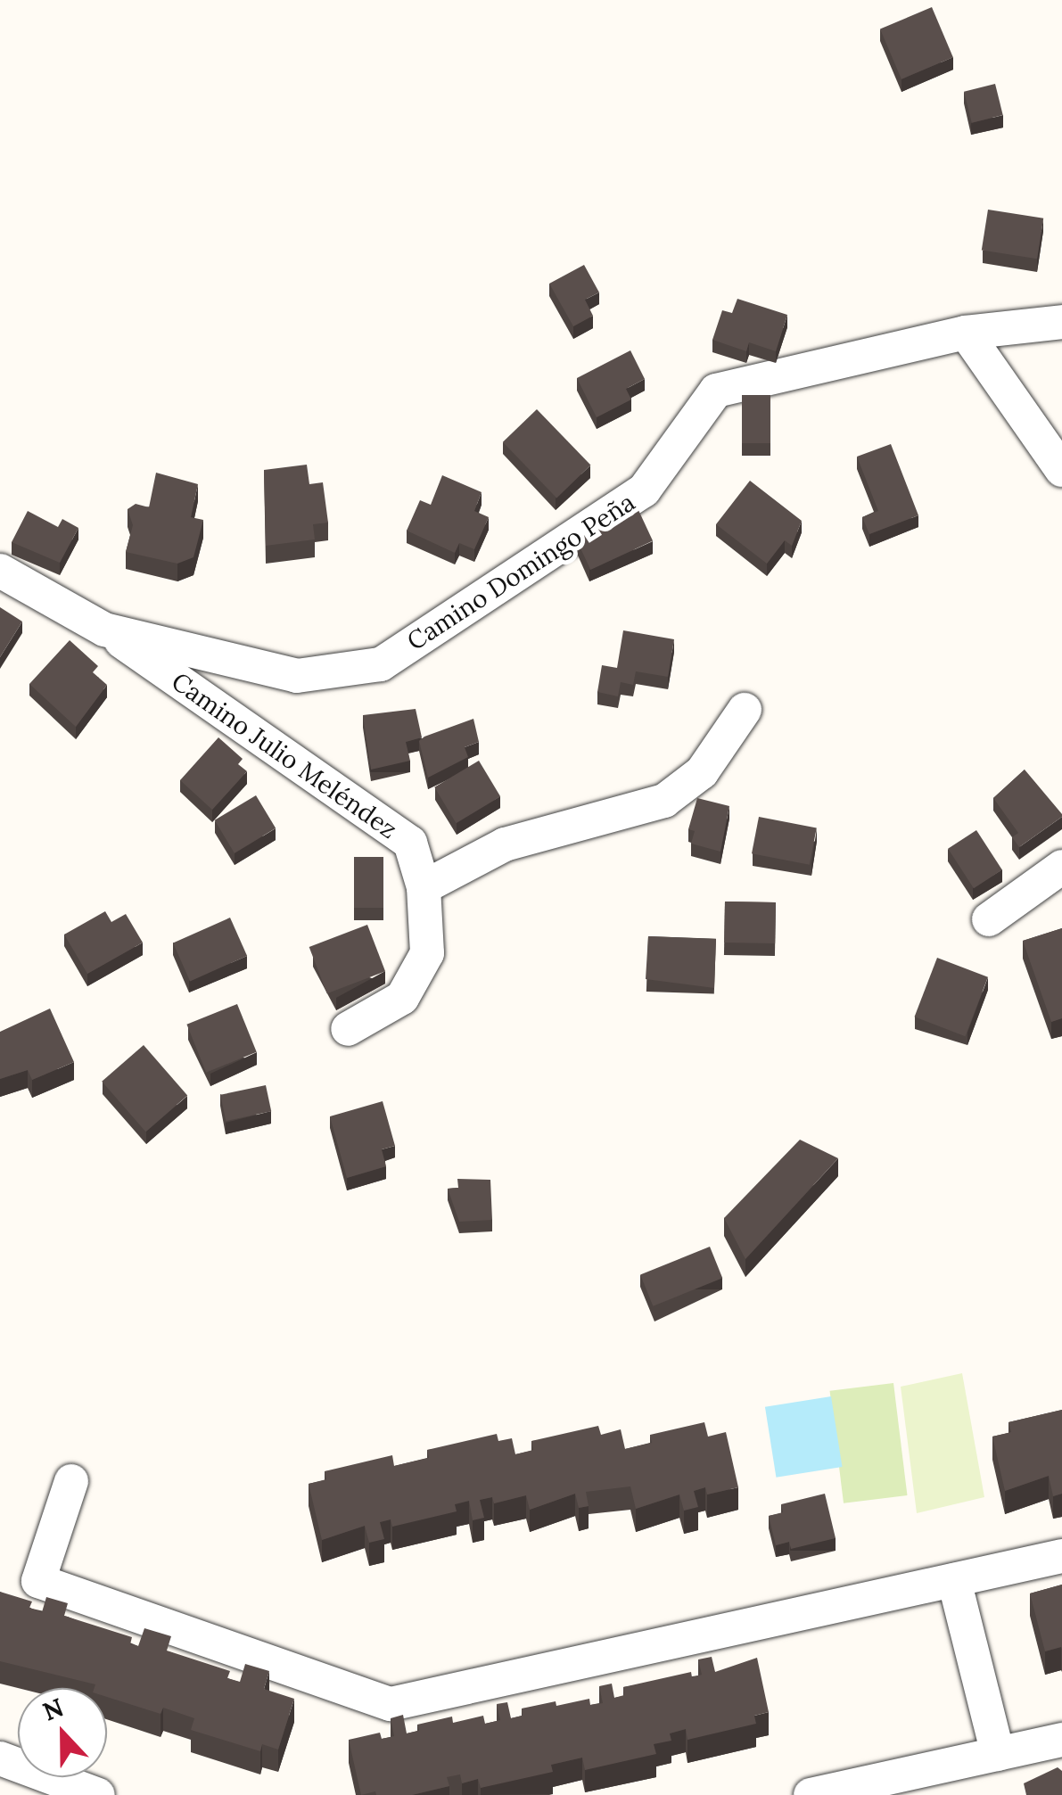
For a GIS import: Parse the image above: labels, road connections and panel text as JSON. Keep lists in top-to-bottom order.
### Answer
{
  "streets": {
    "street": ["Camino Domingo Peña", "Camino Julio Meléndez"]
  },
  "crossings": [
    ["Camino Domingo Peña", "Camino Julio Meléndez"]
  ],
  "north": "top"
}
